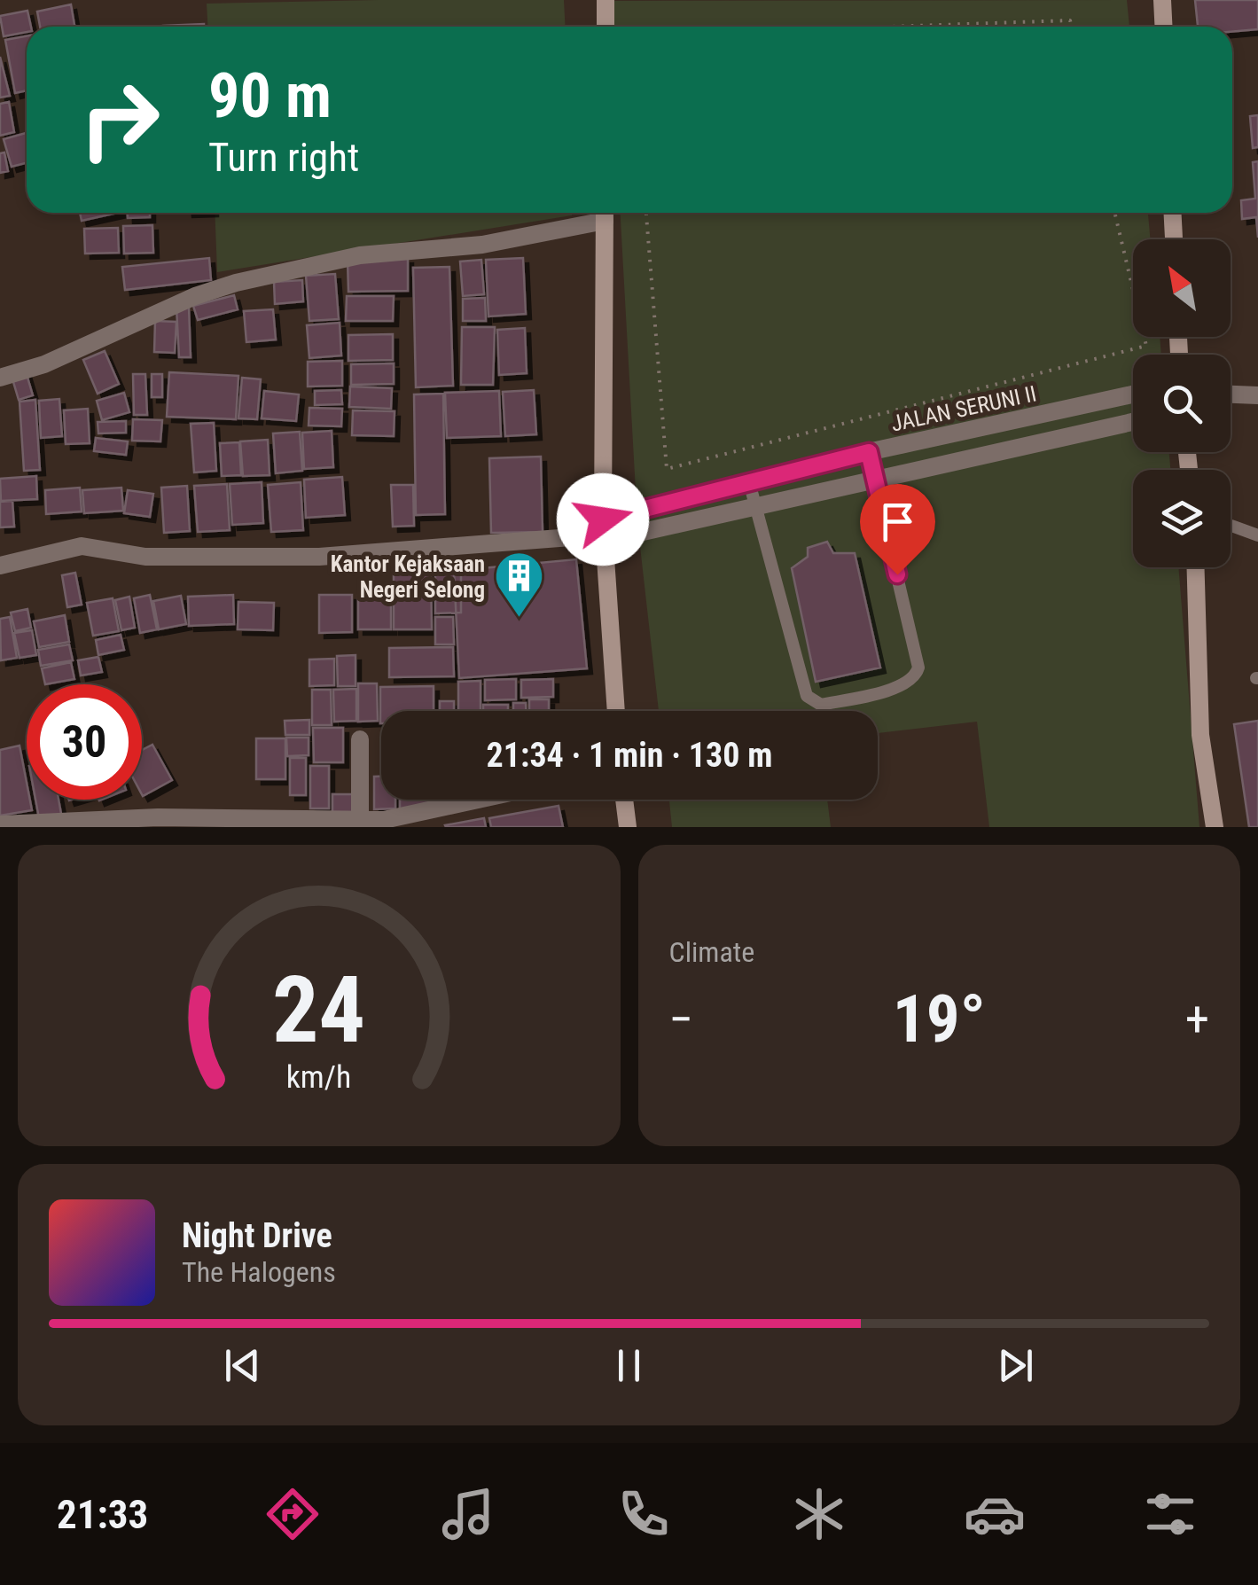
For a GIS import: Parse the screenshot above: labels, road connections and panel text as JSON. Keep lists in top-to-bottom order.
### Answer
{
  "streets": {
    "street": ["JALAN SERUNI II"]
  },
  "places": {
    "building": ["Kantor Kejaksaan Negeri Selong"]
  },
  "north": "top left",
  "page": {
    "turn": ["90 m", "Turn right"],
    "limit": "30",
    "trip": "21:34 · 1 min · 130 m",
    "tile": "Climate",
    "heat": ["−", "19°", "+"],
    "song": ["Night Drive", "The Halogens"],
    "tabs": "21:33",
    "gauge": ["24", "km/h"]
  }
}
